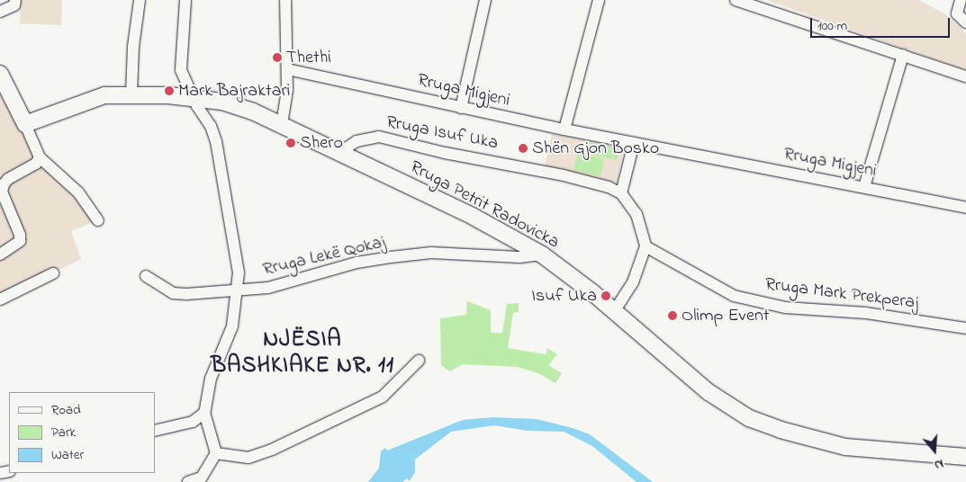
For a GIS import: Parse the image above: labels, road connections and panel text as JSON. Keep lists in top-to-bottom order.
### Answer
{
  "streets": {
    "main road": ["Rruga Petrit Radovicka"],
    "street": [
      "Rruga Migjeni",
      "Rruga Isuf Uka",
      "Rruga Lekë Qokaj",
      "Rruga Mark Prekperaj"
    ]
  },
  "crossings": [
    ["Rruga Isuf Uka", "Rruga Petrit Radovicka"],
    ["Rruga Isuf Uka", "Rruga Mark Prekperaj"],
    ["Rruga Petrit Radovicka", "Rruga Lekë Qokaj"]
  ],
  "districts": ["NJËSIA BASHKIAKE NR. 11"],
  "places": [
    "Thethi",
    "Mark Bajraktari",
    "Shero",
    "Shën Gjon Bosko",
    "Isuf Uka",
    "Olimp Event"
  ],
  "legend": ["Road", "Park", "Water"],
  "scale_bar": "100 m",
  "north": "bottom"
}
